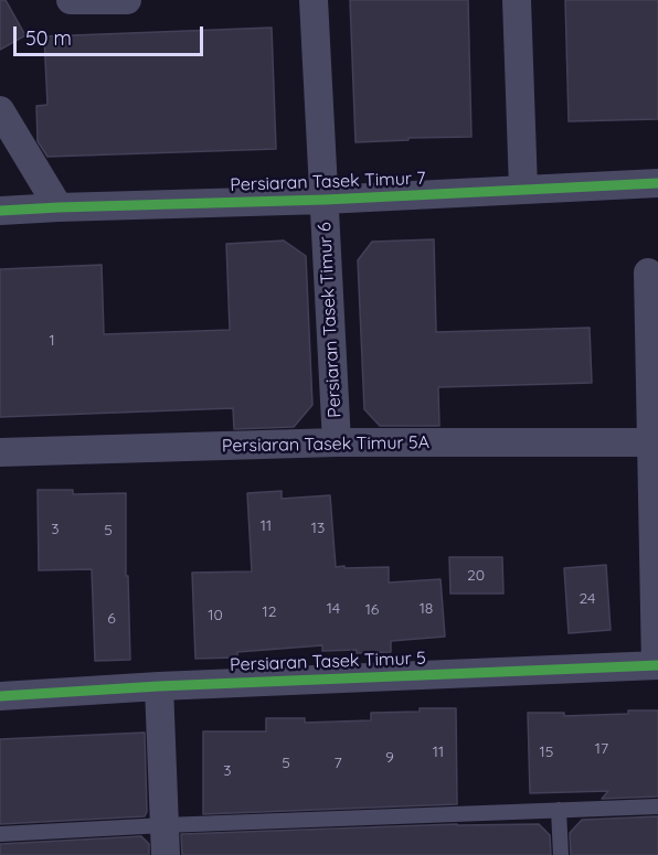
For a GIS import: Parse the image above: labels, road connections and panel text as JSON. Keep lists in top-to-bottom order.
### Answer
{
  "streets": {
    "street": [
      "Persiaran Tasek Timur 7",
      "Persiaran Tasek Timur 6",
      "Persiaran Tasek Timur 5A",
      "Persiaran Tasek Timur 5"
    ]
  },
  "crossings": [
    ["Persiaran Tasek Timur 7", "Persiaran Tasek Timur 6"],
    ["Persiaran Tasek Timur 6", "Persiaran Tasek Timur 5A"]
  ],
  "house_numbers": [
    "1",
    "11",
    "13",
    "3",
    "5",
    "20",
    "24",
    "14",
    "18",
    "16",
    "12",
    "10",
    "6",
    "17",
    "11",
    "15",
    "9",
    "5",
    "7",
    "3"
  ],
  "scale_bar": "50 m"
}
